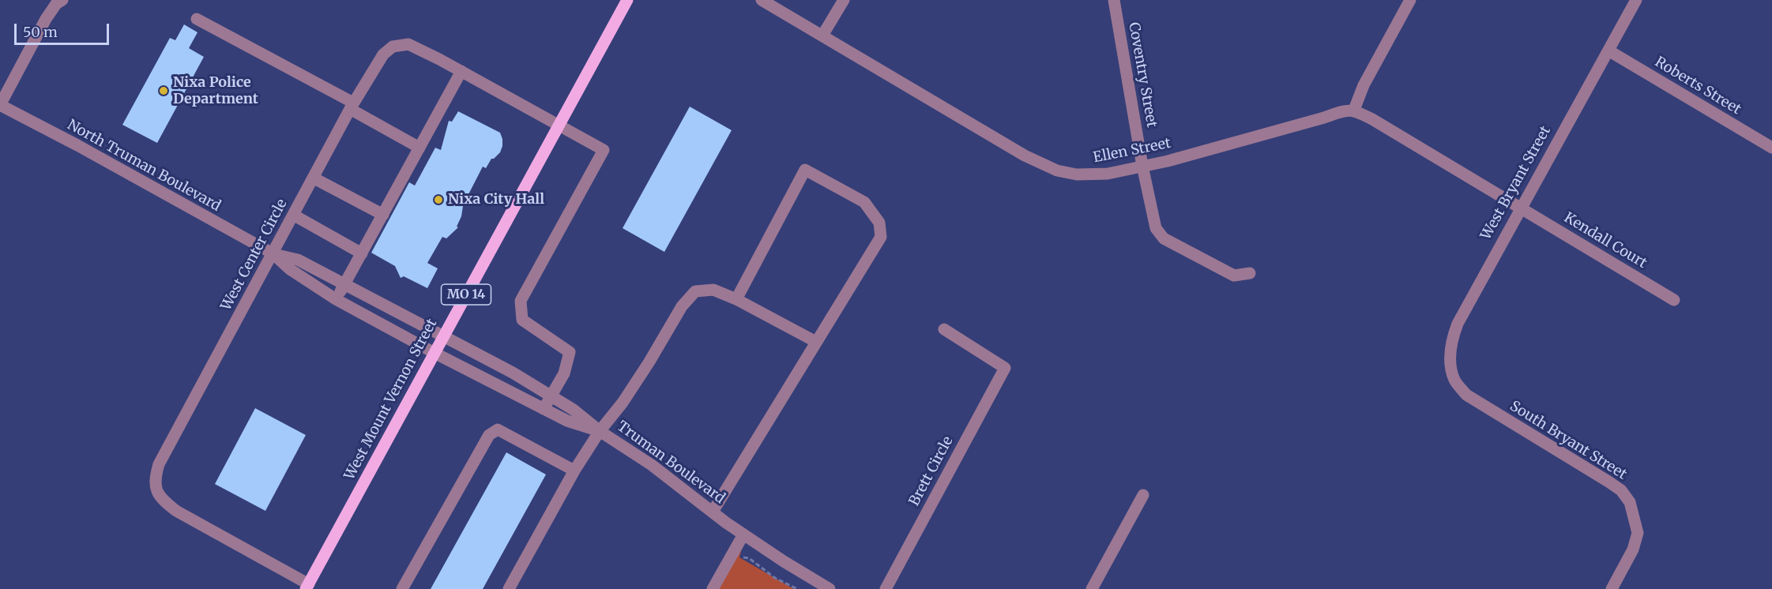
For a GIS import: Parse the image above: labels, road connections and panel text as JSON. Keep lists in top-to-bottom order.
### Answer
{
  "streets": {
    "main road": ["MO 14", "West Mount Vernon Street"],
    "street": [
      "Coventry Street",
      "Roberts Street",
      "Ellen Street",
      "North Truman Boulevard",
      "West Bryant Street",
      "Kendall Court",
      "West Center Circle",
      "South Bryant Street",
      "Truman Boulevard",
      "Brett Circle"
    ]
  },
  "crossings": [
    ["Coventry Street", "Ellen Street"],
    ["Roberts Street", "West Bryant Street"],
    ["Ellen Street", "Kendall Court"],
    ["North Truman Boulevard", "West Center Circle"],
    ["North Truman Boulevard", "West Mount Vernon Street"],
    ["North Truman Boulevard", "Truman Boulevard"],
    ["West Bryant Street", "Kendall Court"],
    ["West Bryant Street", "South Bryant Street"],
    ["West Center Circle", "West Mount Vernon Street"],
    ["West Mount Vernon Street", "Truman Boulevard"]
  ],
  "places": ["Nixa Police Department", "Nixa City Hall"],
  "scale_bar": "50 m"
}
